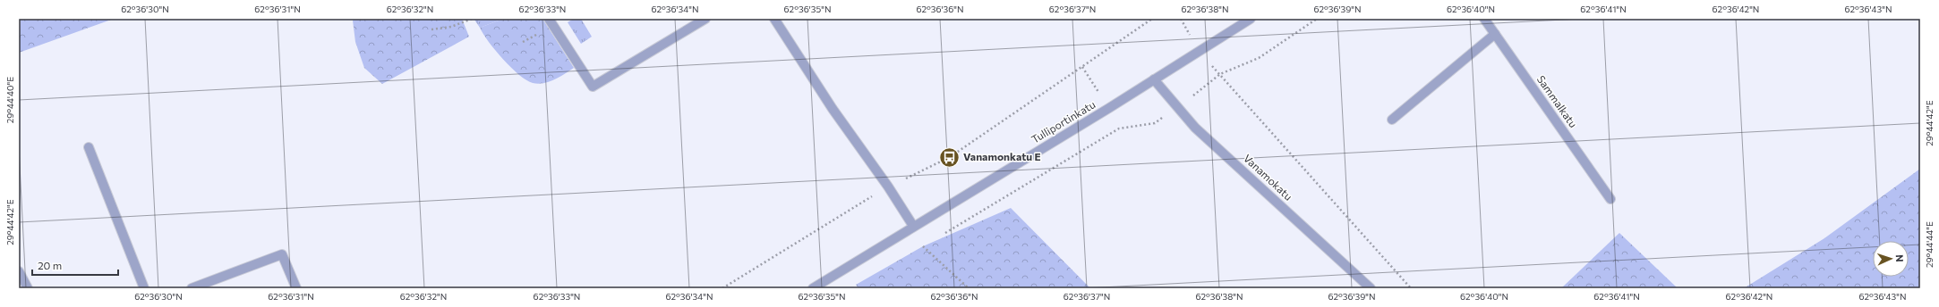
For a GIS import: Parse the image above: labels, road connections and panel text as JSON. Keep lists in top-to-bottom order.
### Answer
{
  "streets": {
    "street": ["Sammalkatu", "Tulliportinkatu", "Vanamokatu"]
  },
  "crossings": [
    ["Tulliportinkatu", "Vanamokatu"]
  ],
  "places": {
    "bus stop": ["Vanamonkatu E"]
  },
  "scale_bar": "20 m",
  "north": "right",
  "coordinates": [
    "62°36'30\"N",
    "62°36'31\"N",
    "62°36'32\"N",
    "62°36'33\"N",
    "62°36'34\"N",
    "62°36'35\"N",
    "62°36'36\"N",
    "62°36'37\"N",
    "62°36'38\"N",
    "62°36'39\"N",
    "62°36'40\"N",
    "62°36'41\"N",
    "62°36'42\"N",
    "62°36'43\"N",
    "29°44'40\"E",
    "29°44'42\"E",
    "29°44'44\"E"
  ]
}
